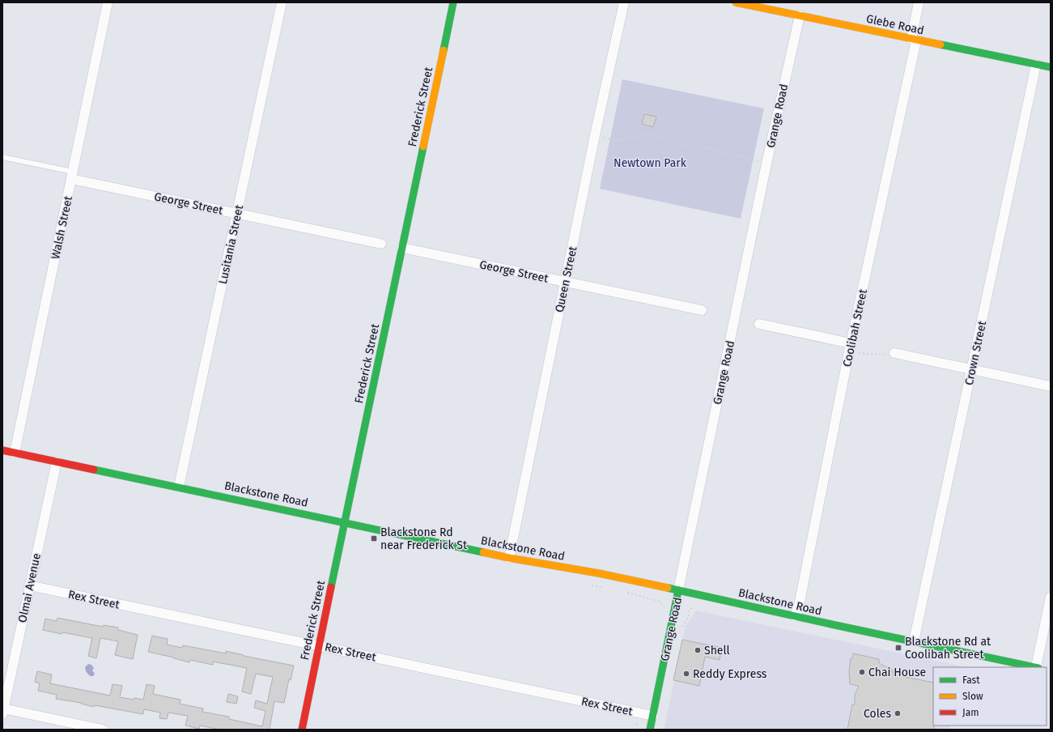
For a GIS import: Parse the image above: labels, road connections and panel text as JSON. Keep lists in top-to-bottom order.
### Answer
{
  "streets": {
    "main road": [
      "Glebe Road",
      "Frederick Street",
      "Grange Road",
      "Blackstone Road"
    ],
    "street": [
      "George Street",
      "Walsh Street",
      "Lusitania Street",
      "Queen Street",
      "Coolibah Street",
      "Crown Street",
      "Olmai Avenue",
      "Rex Street"
    ]
  },
  "crossings": [
    ["Glebe Road", "Grange Road"],
    ["Glebe Road", "Coolibah Street"],
    ["Glebe Road", "Crown Street"],
    ["Frederick Street", "George Street"],
    ["Frederick Street", "Blackstone Road"],
    ["Frederick Street", "Rex Street"],
    ["Grange Road", "Blackstone Road"],
    ["Grange Road", "Rex Street"],
    ["George Street", "Walsh Street"],
    ["George Street", "Lusitania Street"],
    ["George Street", "Queen Street"],
    ["Walsh Street", "Blackstone Road"],
    ["Lusitania Street", "Blackstone Road"],
    ["Queen Street", "Blackstone Road"],
    ["Coolibah Street", "Blackstone Road"],
    ["Crown Street", "Blackstone Road"],
    ["Blackstone Road", "Olmai Avenue"],
    ["Olmai Avenue", "Rex Street"]
  ],
  "parks": ["Newtown Park"],
  "places": {
    "transit": ["Blackstone Rd near Frederick St", "Blackstone Rd at Coolibah Street"],
    "other": [
      "Shell",
      "Chai House",
      "Reddy Express",
      "Coles"
    ]
  },
  "legend": ["Fast", "Slow", "Jam"]
}
